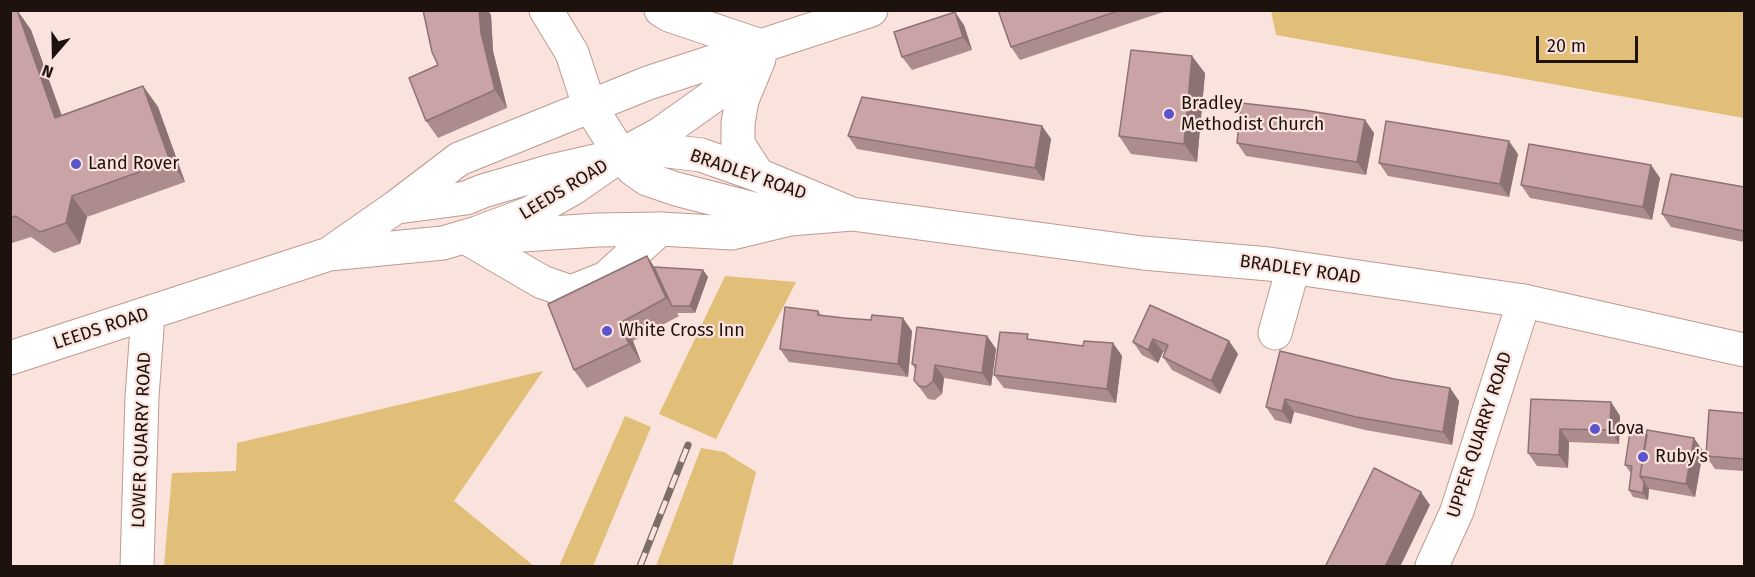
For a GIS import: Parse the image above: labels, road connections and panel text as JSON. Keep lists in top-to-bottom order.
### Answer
{
  "streets": {
    "main road": [
      "BRADLEY ROAD",
      "LEEDS ROAD",
      "UPPER QUARRY ROAD",
      "LOWER QUARRY ROAD"
    ]
  },
  "crossings": [
    ["BRADLEY ROAD", "LEEDS ROAD"],
    ["BRADLEY ROAD", "UPPER QUARRY ROAD"],
    ["LEEDS ROAD", "LOWER QUARRY ROAD"]
  ],
  "places": [
    "Bradley Methodist Church",
    "Land Rover",
    "White Cross Inn",
    "Lova",
    "Ruby's"
  ],
  "scale_bar": "20 m",
  "north": "bottom"
}
